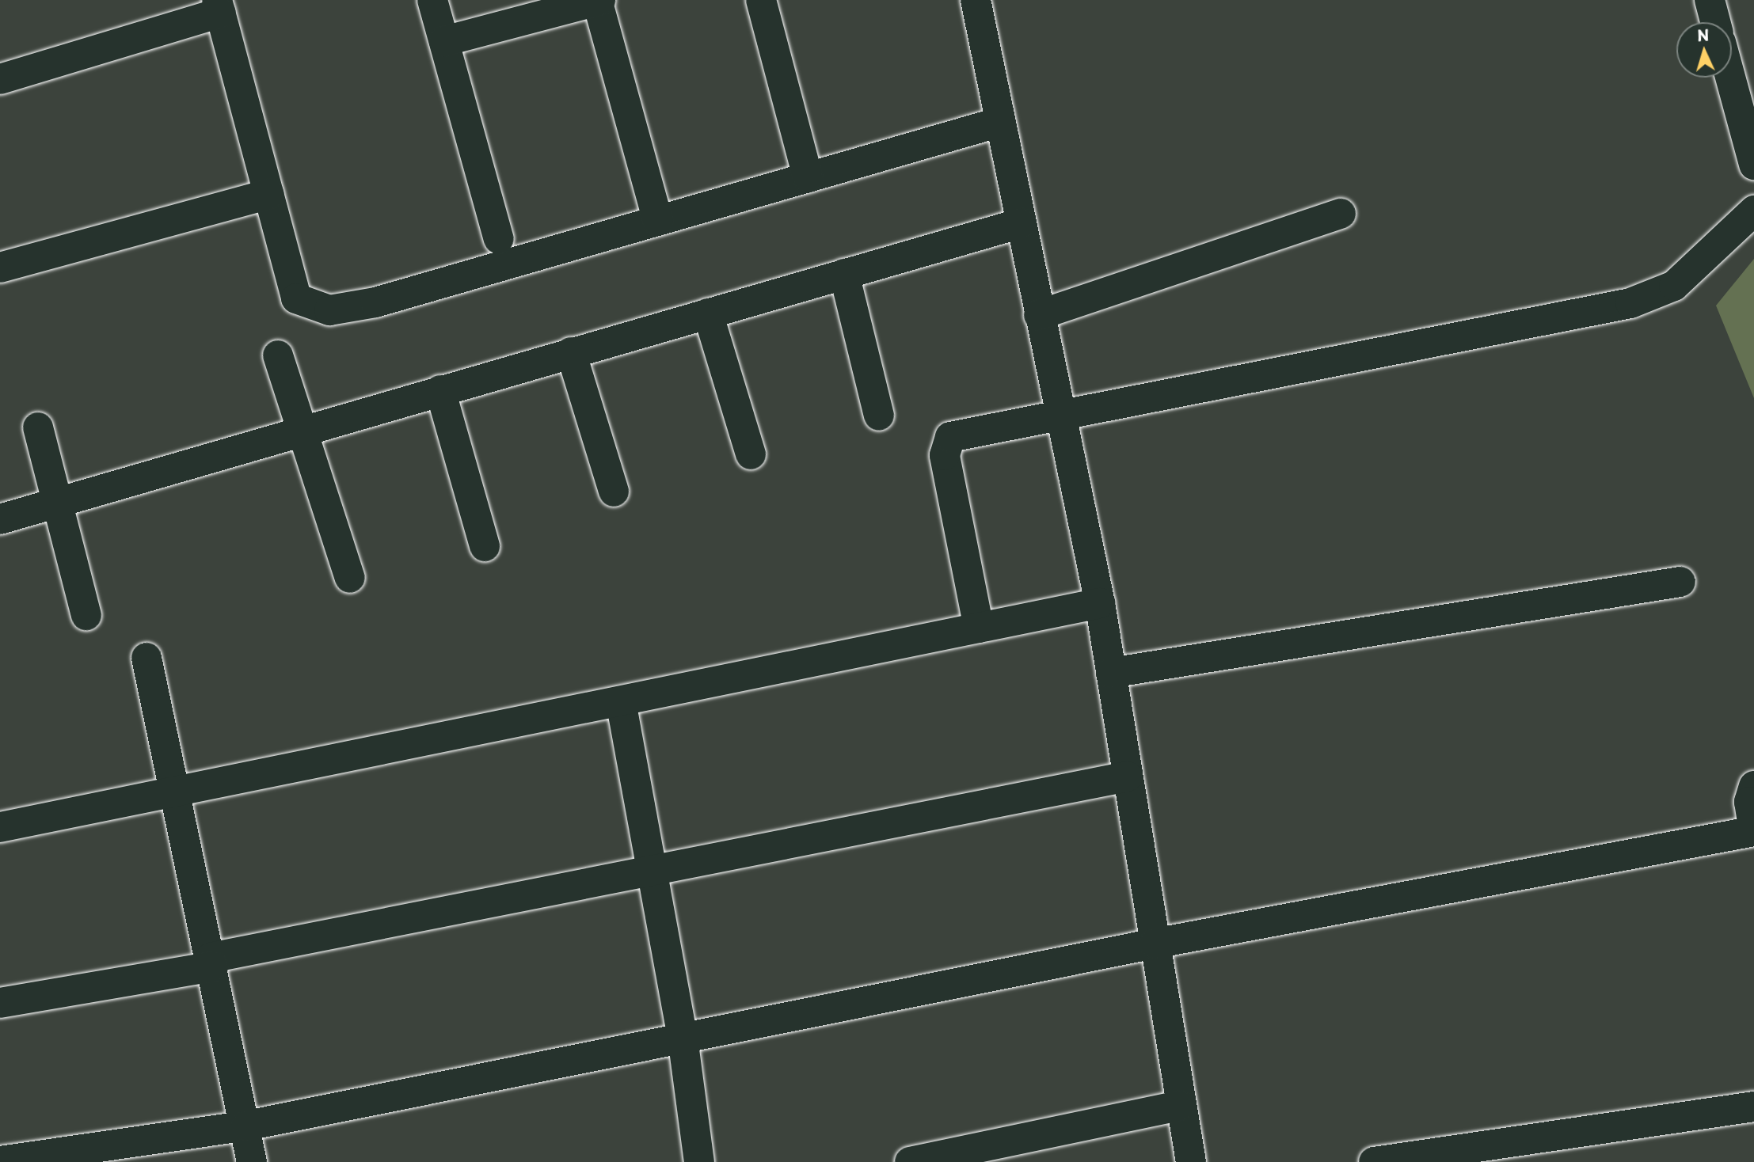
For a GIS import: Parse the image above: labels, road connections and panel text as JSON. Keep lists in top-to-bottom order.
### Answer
{
  "north": "top"
}
